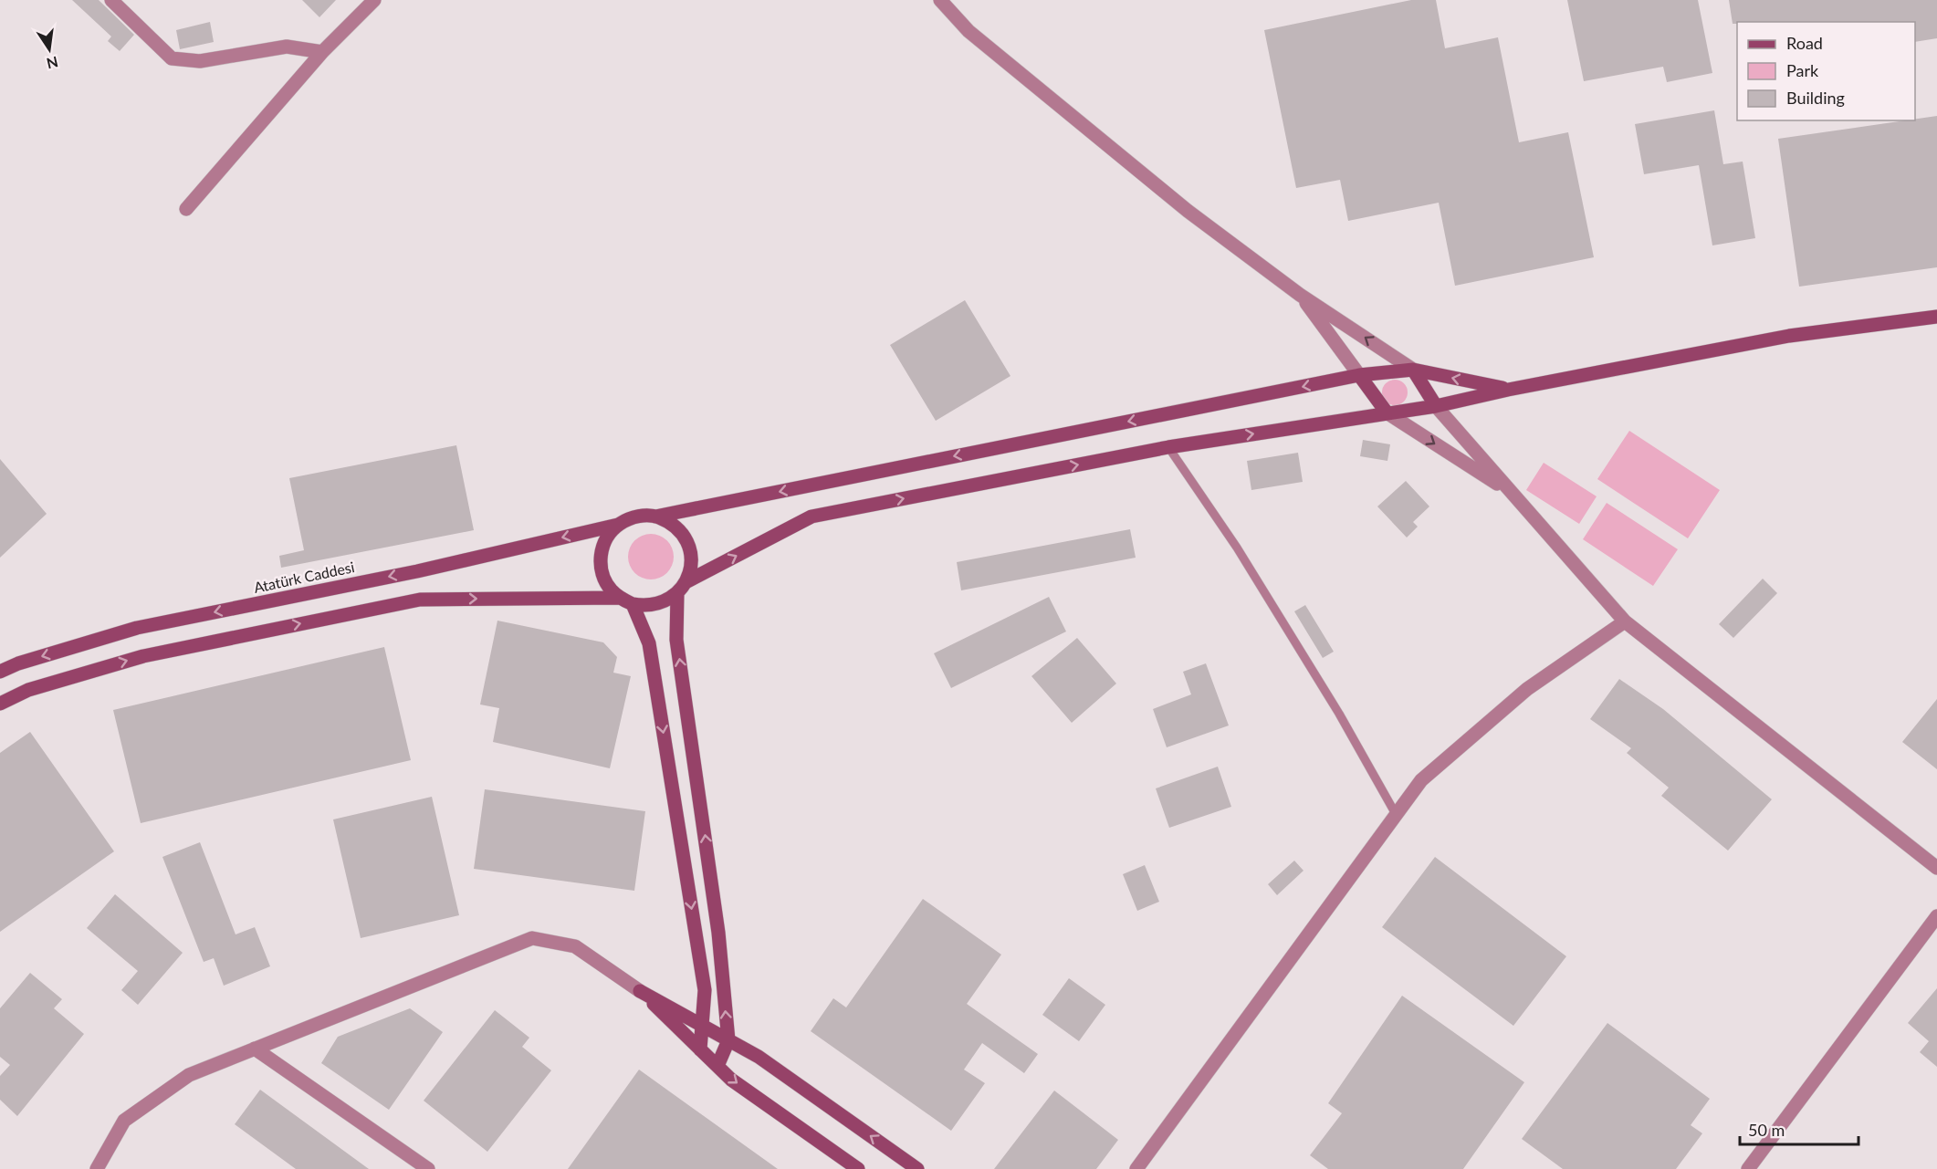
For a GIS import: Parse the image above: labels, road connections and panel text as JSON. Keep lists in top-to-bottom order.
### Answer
{
  "streets": {
    "street": ["Atatürk Caddesi"]
  },
  "legend": ["Road", "Park", "Building"],
  "scale_bar": "50 m",
  "north": "bottom"
}
